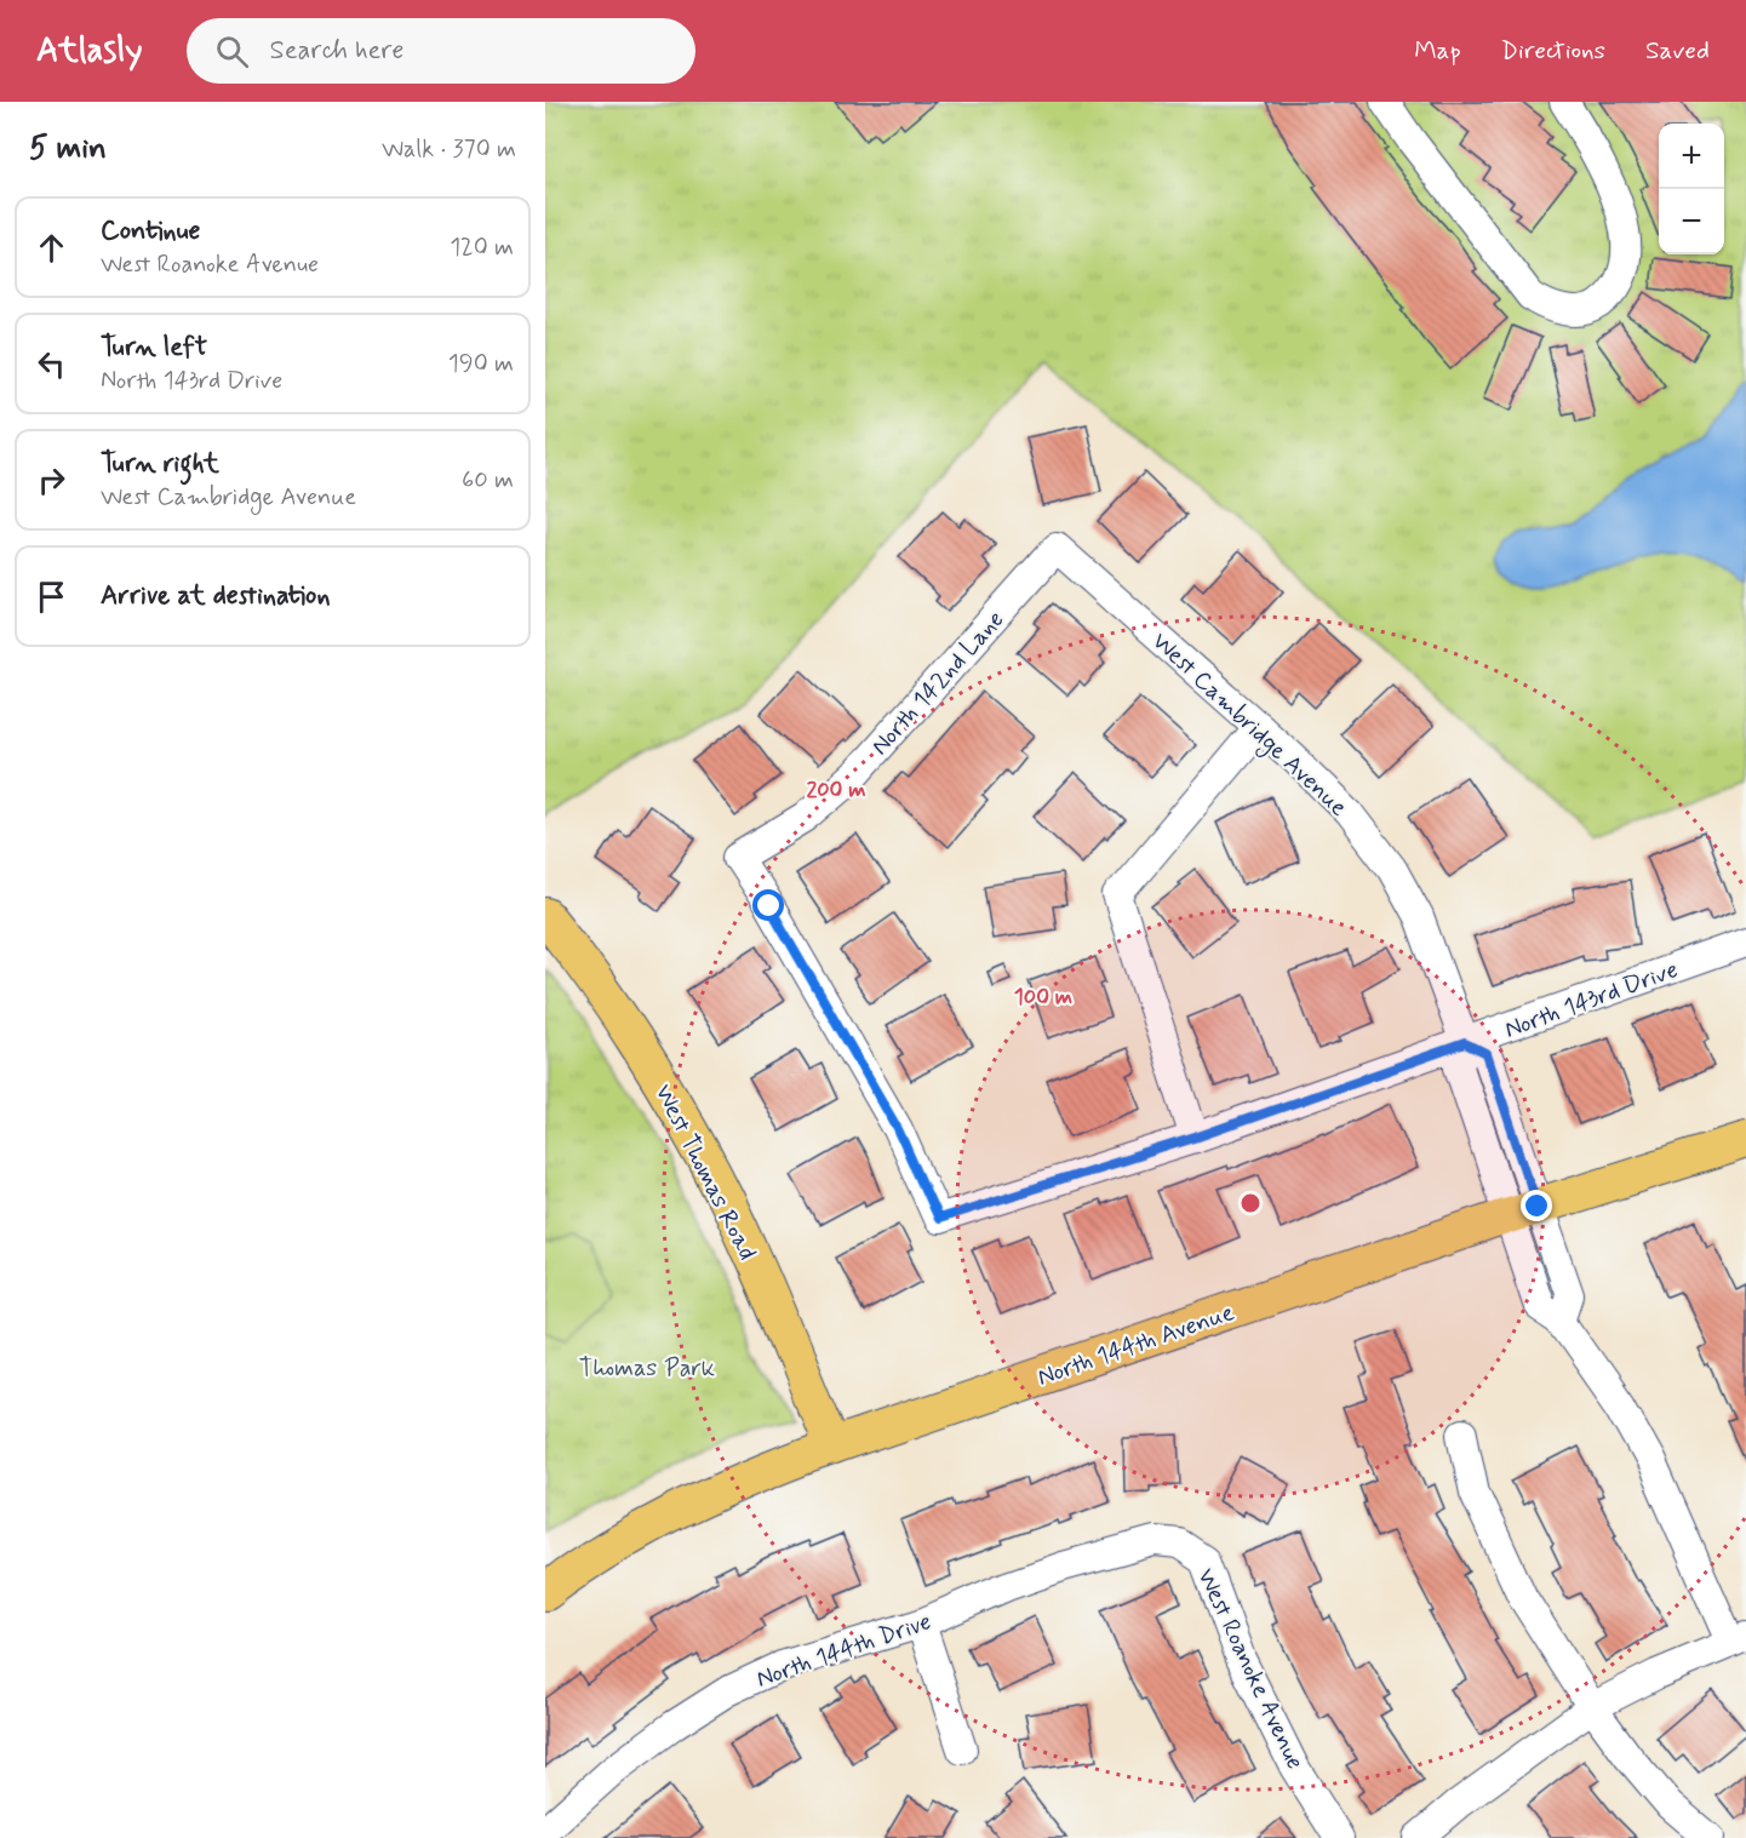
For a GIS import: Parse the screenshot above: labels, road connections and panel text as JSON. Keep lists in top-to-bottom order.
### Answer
{
  "streets": {
    "main road": ["West Thomas Road", "North 144th Avenue"],
    "street": [
      "North 142nd Lane",
      "West Cambridge Avenue",
      "North 143rd Drive",
      "North 144th Drive",
      "West Roanoke Avenue"
    ]
  },
  "crossings": [
    ["North 142nd Lane", "West Cambridge Avenue"],
    ["North 142nd Lane", "North 143rd Drive"],
    ["West Cambridge Avenue", "North 143rd Drive"],
    ["West Cambridge Avenue", "North 144th Avenue"],
    ["West Thomas Road", "North 144th Avenue"],
    ["North 144th Drive", "West Roanoke Avenue"]
  ],
  "parks": ["Thomas Park"],
  "page": {
    "header": "Atlasly",
    "search": "Search here",
    "nav": ["Map", "Directions", "Saved"],
    "heading": ["5 min", "Walk · 370 m"],
    "map_buttons": ["+", "−"],
    "list": [
      ["Continue", "West Roanoke Avenue", "120 m"],
      ["Turn left", "North 143rd Drive", "190 m"],
      ["Turn right", "West Cambridge Avenue", "60 m"],
      "Arrive at destination"
    ]
  },
  "rings": ["200 m", "100 m"]
}
